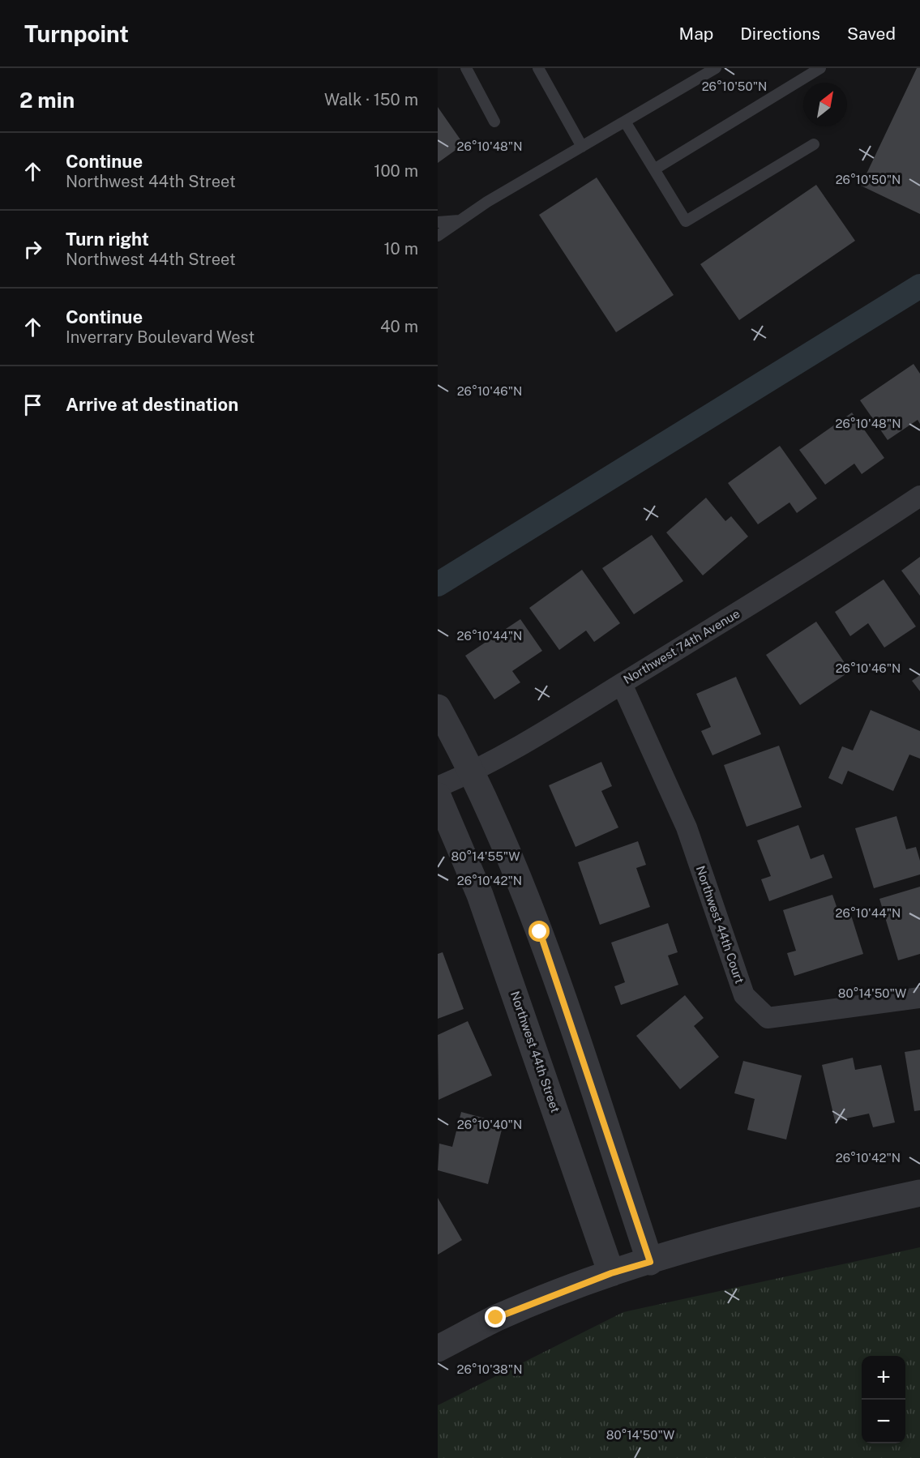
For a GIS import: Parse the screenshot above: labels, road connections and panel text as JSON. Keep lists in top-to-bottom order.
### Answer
{
  "streets": {
    "street": ["Northwest 74th Avenue", "Northwest 44th Court", "Northwest 44th Street"]
  },
  "crossings": [
    ["Northwest 74th Avenue", "Northwest 44th Court"]
  ],
  "north": "top right",
  "page": {
    "header": "Turnpoint",
    "nav": ["Map", "Directions", "Saved"],
    "heading": ["2 min", "Walk · 150 m"],
    "list": [
      ["Continue", "Northwest 44th Street", "100 m"],
      ["Turn right", "Northwest 44th Street", "10 m"],
      ["Continue", "Inverrary Boulevard West", "40 m"],
      "Arrive at destination"
    ],
    "map_buttons": ["+", "−"]
  },
  "coordinates": [
    "26°10'50\"N",
    "26°10'48\"N",
    "26°10'46\"N",
    "26°10'44\"N",
    "80°14'55\"W",
    "26°10'42\"N",
    "80°14'50\"W",
    "26°10'40\"N",
    "26°10'38\"N"
  ]
}
